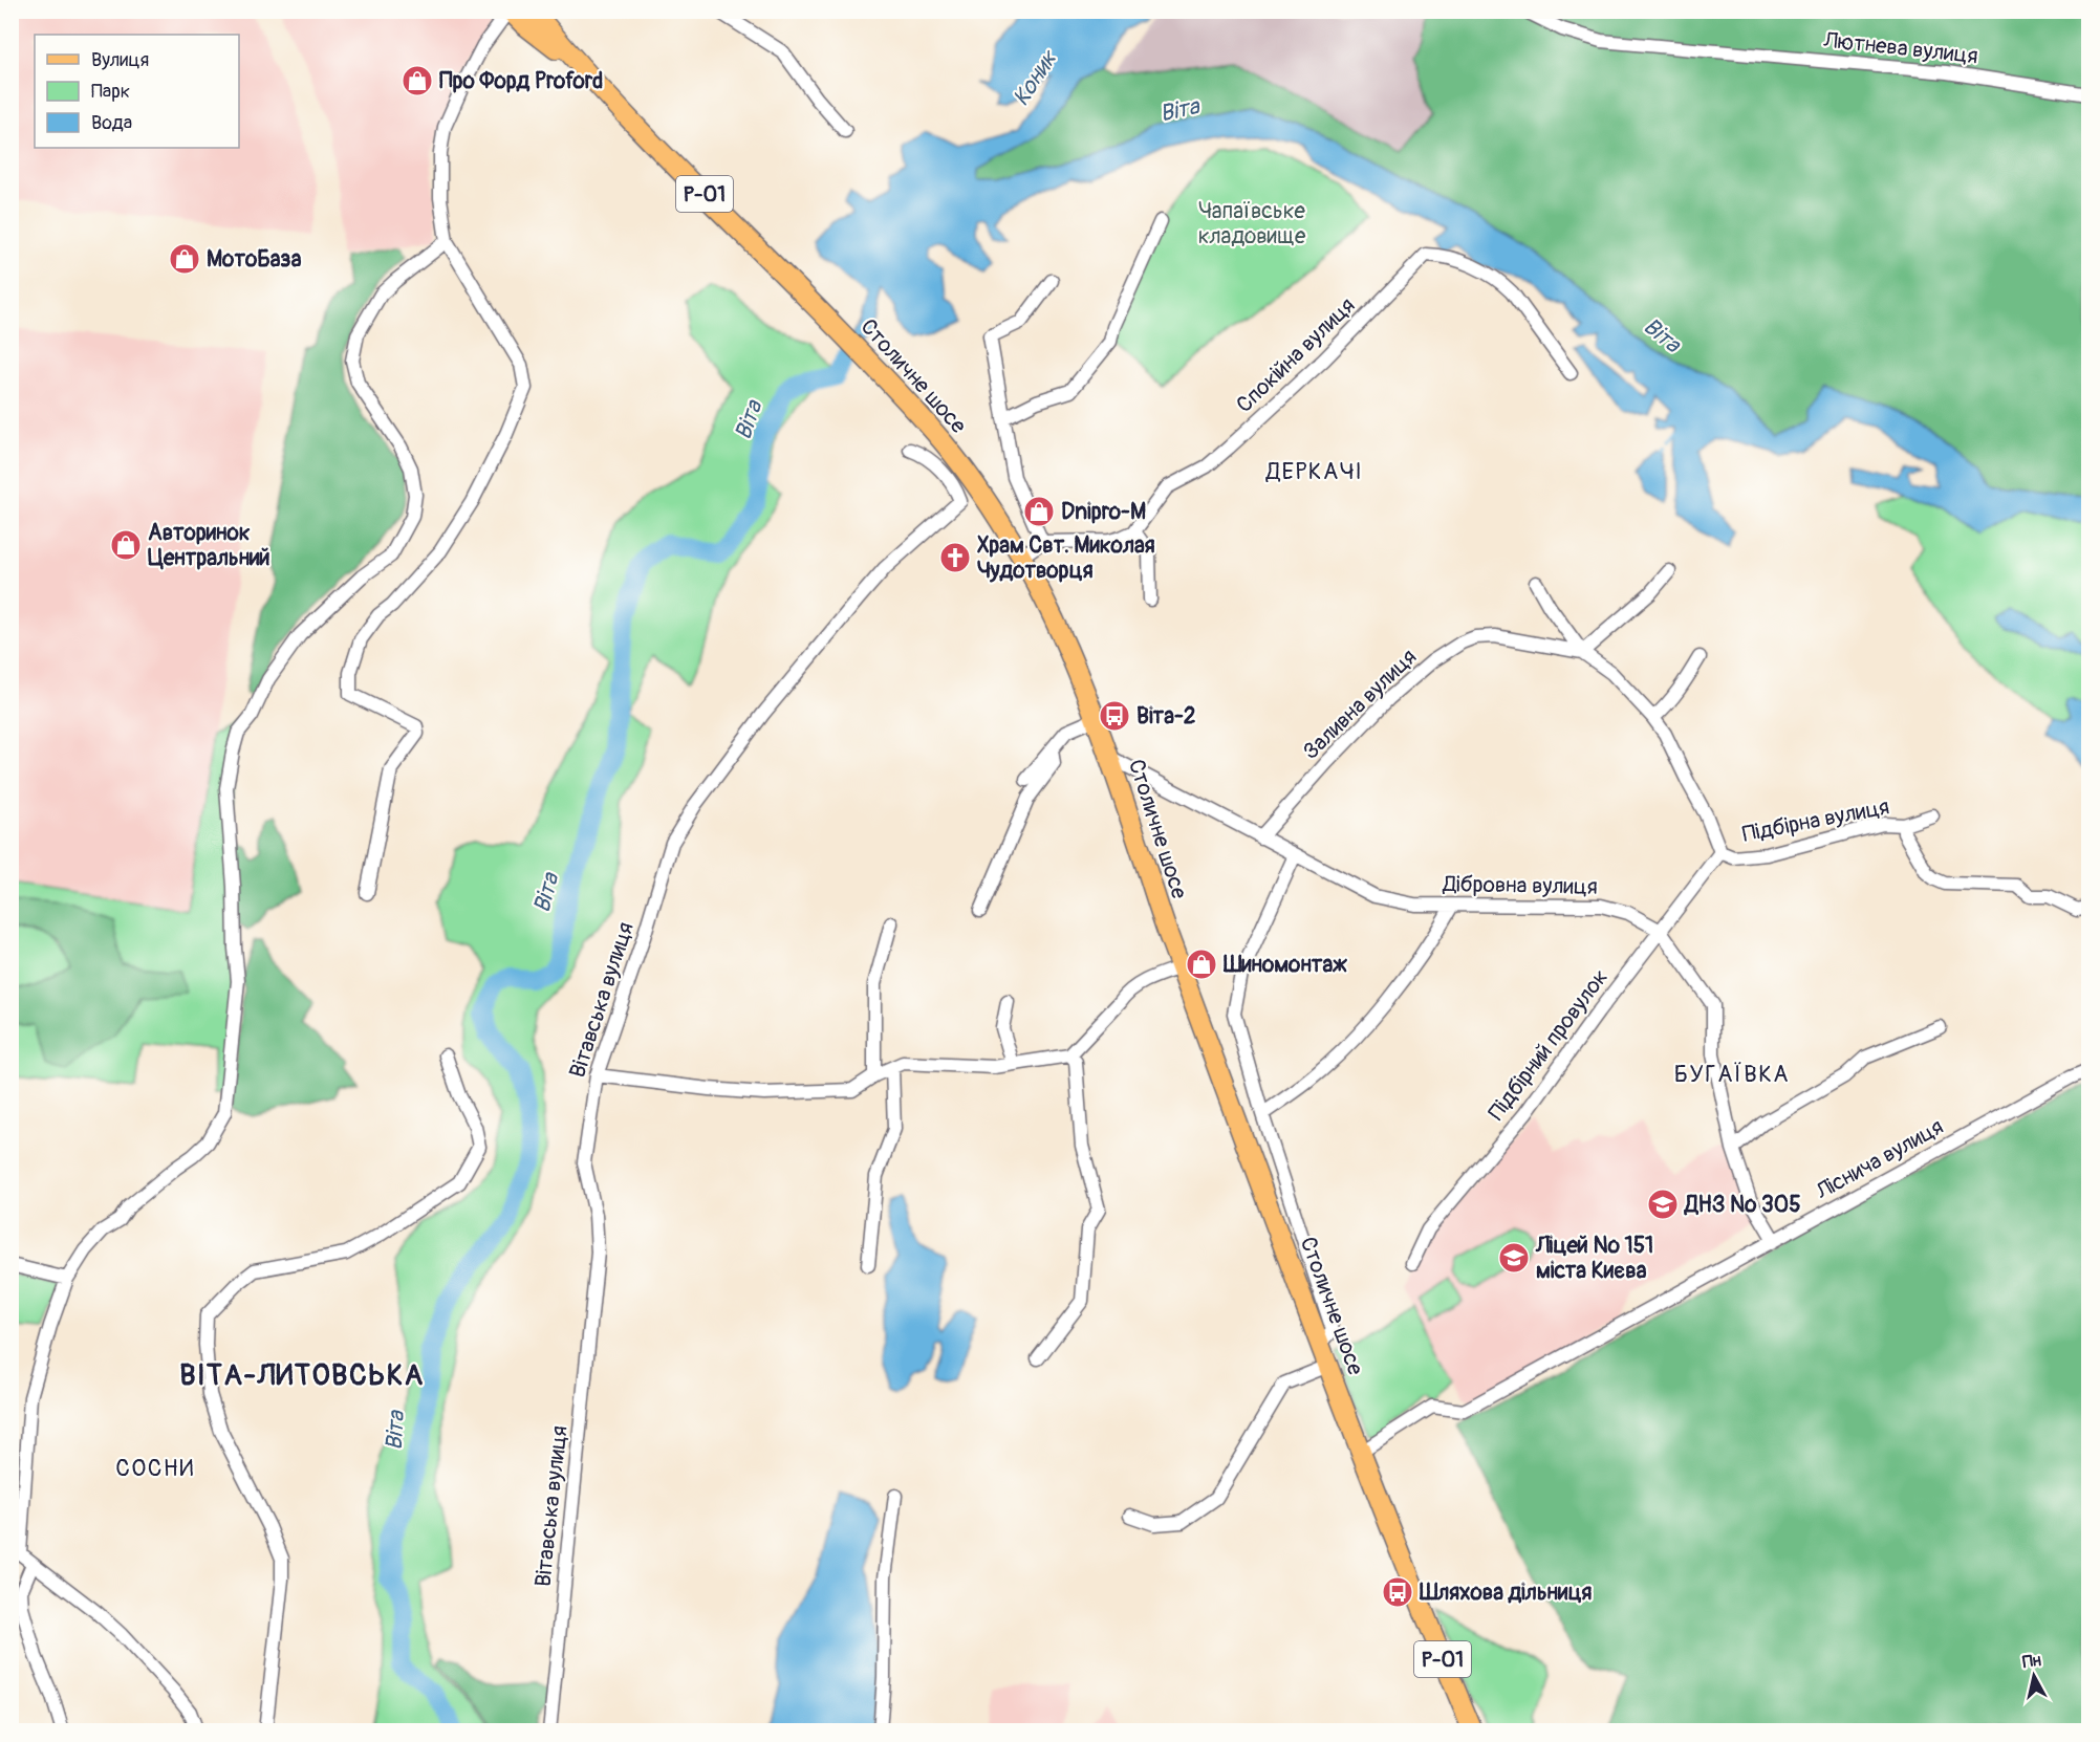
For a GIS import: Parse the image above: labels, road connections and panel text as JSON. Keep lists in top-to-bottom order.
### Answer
{
  "streets": {
    "main road": ["Р-01", "Столичне шосе"],
    "street": [
      "Лютнева вулиця",
      "Спокійна вулиця",
      "Заливна вулиця",
      "Підбірна вулиця",
      "Дібровна вулиця",
      "Вітавська вулиця",
      "Підбірний провулок",
      "Ліснича вулиця"
    ]
  },
  "crossings": [
    ["Столичне шосе", "Дібровна вулиця"],
    ["Столичне шосе", "Ліснича вулиця"],
    ["Заливна вулиця", "Підбірна вулиця"],
    ["Заливна вулиця", "Дібровна вулиця"],
    ["Підбірна вулиця", "Підбірний провулок"],
    ["Дібровна вулиця", "Підбірний провулок"],
    ["Дібровна вулиця", "Ліснича вулиця"]
  ],
  "districts": [
    "ДЕРКАЧІ",
    "БУГАЇВКА",
    "ВІТА-ЛИТОВСЬКА",
    "СОСНИ"
  ],
  "water": ["Коник", "Віта"],
  "parks": ["Чапаївське кладовище"],
  "places": {
    "shop": [
      "Про Форд Proford",
      "МотоБаза",
      "Dnipro-M",
      "Авторинок Центральний",
      "Шиномонтаж"
    ],
    "church": ["Храм Свт. Миколая Чудотворця"],
    "bus stop": ["Віта-2", "Шляхова дільниця"],
    "school or university": ["ДНЗ № 305", "Ліцей № 151 міста Києва"]
  },
  "legend": ["Вулиця", "Парк", "Вода"],
  "north": "top"
}
